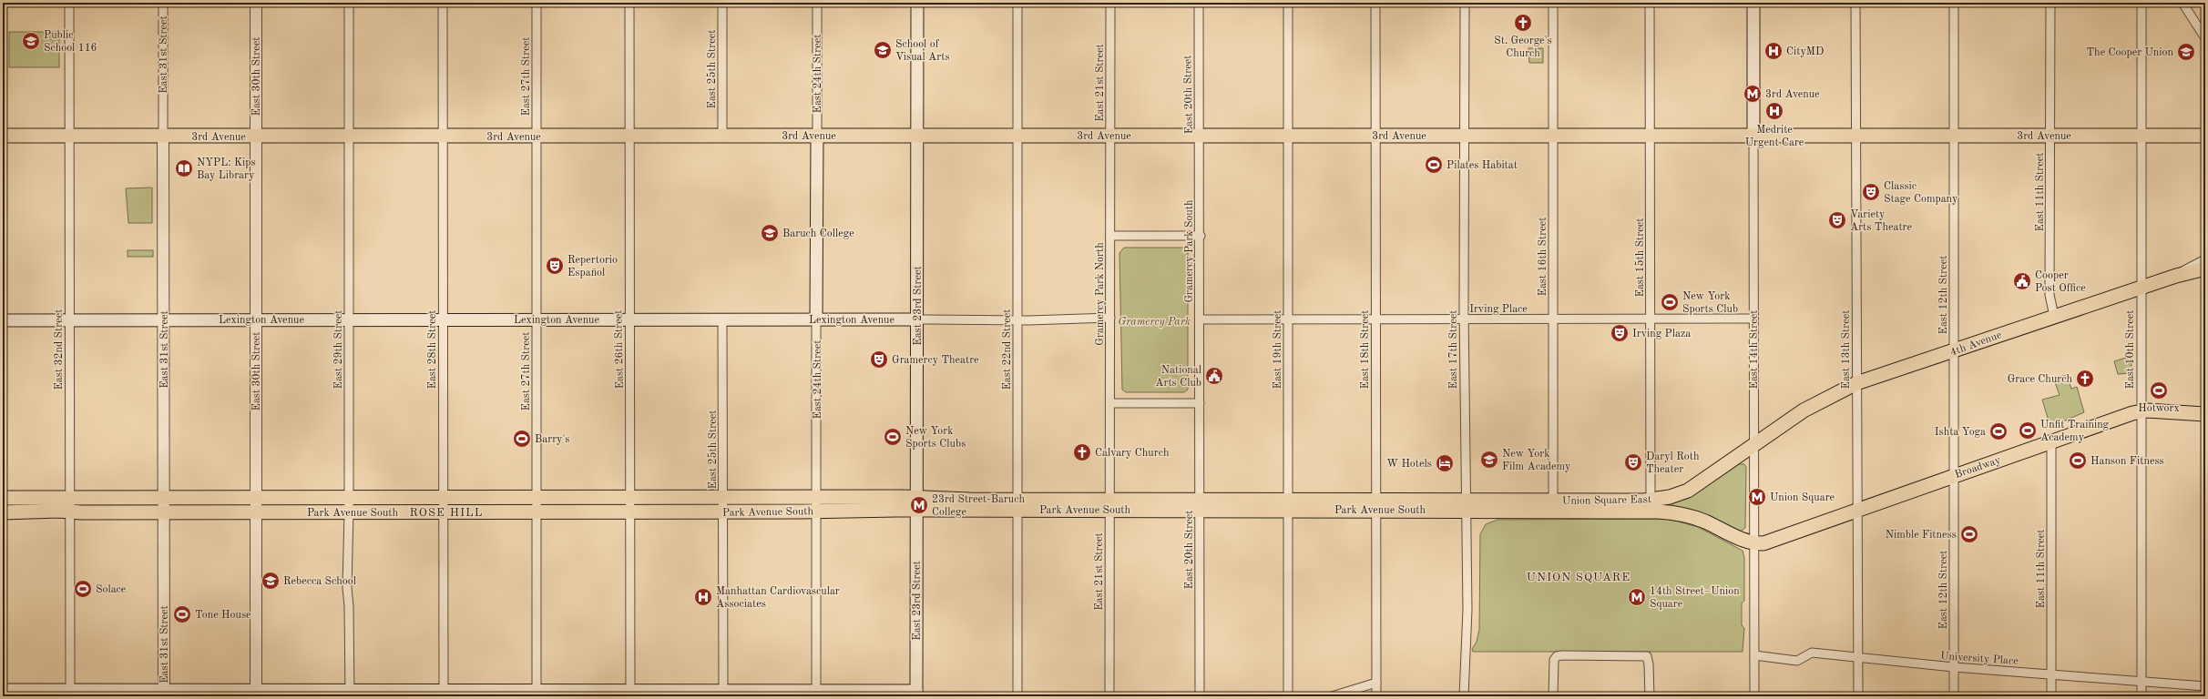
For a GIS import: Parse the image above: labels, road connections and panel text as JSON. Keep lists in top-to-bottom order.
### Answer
{
  "streets": {
    "main road": [
      "East 24th Street",
      "3rd Avenue",
      "East 23rd Street",
      "Lexington Avenue",
      "4th Avenue",
      "East 14th Street",
      "Broadway",
      "Union Square East",
      "Park Avenue South"
    ],
    "street": [
      "East 31st Street",
      "East 25th Street",
      "East 30th Street",
      "East 27th Street",
      "East 21st Street",
      "East 20th Street",
      "East 11th Street",
      "Gramercy Park South",
      "East 16th Street",
      "East 15th Street",
      "Gramercy Park North",
      "East 12th Street",
      "Irving Place",
      "East 32nd Street",
      "East 29th Street",
      "East 28th Street",
      "East 26th Street",
      "East 22nd Street",
      "East 19th Street",
      "East 18th Street",
      "East 17th Street",
      "East 13th Street",
      "East 10th Street",
      "University Place"
    ]
  },
  "crossings": [
    ["East 31st Street", "3rd Avenue"],
    ["East 31st Street", "Lexington Avenue"],
    ["East 31st Street", "Park Avenue South"],
    ["East 25th Street", "3rd Avenue"],
    ["East 25th Street", "Lexington Avenue"],
    ["East 25th Street", "Park Avenue South"],
    ["East 24th Street", "3rd Avenue"],
    ["East 24th Street", "Lexington Avenue"],
    ["East 24th Street", "Park Avenue South"],
    ["East 30th Street", "3rd Avenue"],
    ["East 30th Street", "Lexington Avenue"],
    ["East 30th Street", "Park Avenue South"],
    ["East 27th Street", "3rd Avenue"],
    ["East 27th Street", "Lexington Avenue"],
    ["East 27th Street", "Park Avenue South"],
    ["East 21st Street", "3rd Avenue"],
    ["East 21st Street", "Gramercy Park North"],
    ["East 21st Street", "Park Avenue South"],
    ["East 20th Street", "3rd Avenue"],
    ["East 20th Street", "Gramercy Park South"],
    ["East 20th Street", "Park Avenue South"],
    ["3rd Avenue", "East 11th Street"],
    ["3rd Avenue", "East 16th Street"],
    ["3rd Avenue", "East 15th Street"],
    ["3rd Avenue", "East 12th Street"],
    ["3rd Avenue", "East 23rd Street"],
    ["3rd Avenue", "East 32nd Street"],
    ["3rd Avenue", "East 29th Street"],
    ["3rd Avenue", "East 28th Street"],
    ["3rd Avenue", "East 26th Street"],
    ["3rd Avenue", "East 22nd Street"],
    ["3rd Avenue", "East 19th Street"],
    ["3rd Avenue", "East 18th Street"],
    ["3rd Avenue", "East 17th Street"],
    ["3rd Avenue", "East 14th Street"],
    ["3rd Avenue", "East 13th Street"],
    ["3rd Avenue", "East 10th Street"],
    ["East 11th Street", "4th Avenue"],
    ["East 11th Street", "Broadway"],
    ["East 11th Street", "University Place"],
    ["Gramercy Park South", "Irving Place"],
    ["East 16th Street", "Irving Place"],
    ["East 16th Street", "Union Square East"],
    ["East 15th Street", "Irving Place"],
    ["East 15th Street", "Union Square East"],
    ["Gramercy Park North", "Lexington Avenue"],
    ["East 12th Street", "4th Avenue"],
    ["East 12th Street", "Broadway"],
    ["East 12th Street", "University Place"],
    ["East 23rd Street", "Lexington Avenue"],
    ["East 23rd Street", "Park Avenue South"],
    ["Irving Place", "East 19th Street"],
    ["Irving Place", "East 18th Street"],
    ["Irving Place", "East 17th Street"],
    ["Irving Place", "East 14th Street"],
    ["Lexington Avenue", "East 32nd Street"],
    ["Lexington Avenue", "East 29th Street"],
    ["Lexington Avenue", "East 28th Street"],
    ["Lexington Avenue", "East 26th Street"],
    ["Lexington Avenue", "East 22nd Street"],
    ["4th Avenue", "East 14th Street"],
    ["4th Avenue", "East 13th Street"],
    ["4th Avenue", "East 10th Street"],
    ["4th Avenue", "Union Square East"],
    ["East 32nd Street", "Park Avenue South"],
    ["East 29th Street", "Park Avenue South"],
    ["East 28th Street", "Park Avenue South"],
    ["East 26th Street", "Park Avenue South"],
    ["East 22nd Street", "Park Avenue South"],
    ["East 19th Street", "Park Avenue South"],
    ["East 18th Street", "Park Avenue South"],
    ["East 17th Street", "Union Square East"],
    ["East 17th Street", "Park Avenue South"],
    ["East 14th Street", "Broadway"],
    ["East 14th Street", "Union Square East"],
    ["East 14th Street", "University Place"],
    ["East 13th Street", "Broadway"],
    ["East 13th Street", "University Place"],
    ["East 10th Street", "Broadway"],
    ["East 10th Street", "University Place"],
    ["Broadway", "Union Square East"],
    ["Union Square East", "Park Avenue South"]
  ],
  "districts": ["ROSE HILL", "UNION SQUARE"],
  "parks": ["Gramercy Park"],
  "places": {
    "church": ["St. George's Church", "Grace Church", "Calvary Church"],
    "school or university": [
      "Public School 116",
      "School of Visual Arts",
      "The Cooper Union",
      "Baruch College",
      "New York Film Academy",
      "Rebecca School"
    ],
    "hospital": ["CityMD", "Medrite Urgent Care", "Manhattan Cardiovascular Associates"],
    "metro station": [
      "3rd Avenue",
      "Union Square",
      "23rd Street-Baruch College",
      "14th Street–Union Square"
    ],
    "sports": [
      "Pilates Habitat",
      "New York Sports Club",
      "Hotworx",
      "Unfit Training Academy",
      "Ishta Yoga",
      "New York Sports Clubs",
      "Barry's",
      "Hanson Fitness",
      "Nimble Fitness",
      "Solace",
      "Tone House"
    ],
    "library": ["NYPL: Kips Bay Library"],
    "theatre": [
      "Classic Stage Company",
      "Variety Arts Theatre",
      "Repertorio Español",
      "Irving Plaza",
      "Gramercy Theatre",
      "Daryl Roth Theater"
    ],
    "public building": ["Cooper Post Office", "National Arts Club"],
    "hotel": ["W Hotels"]
  }
}
